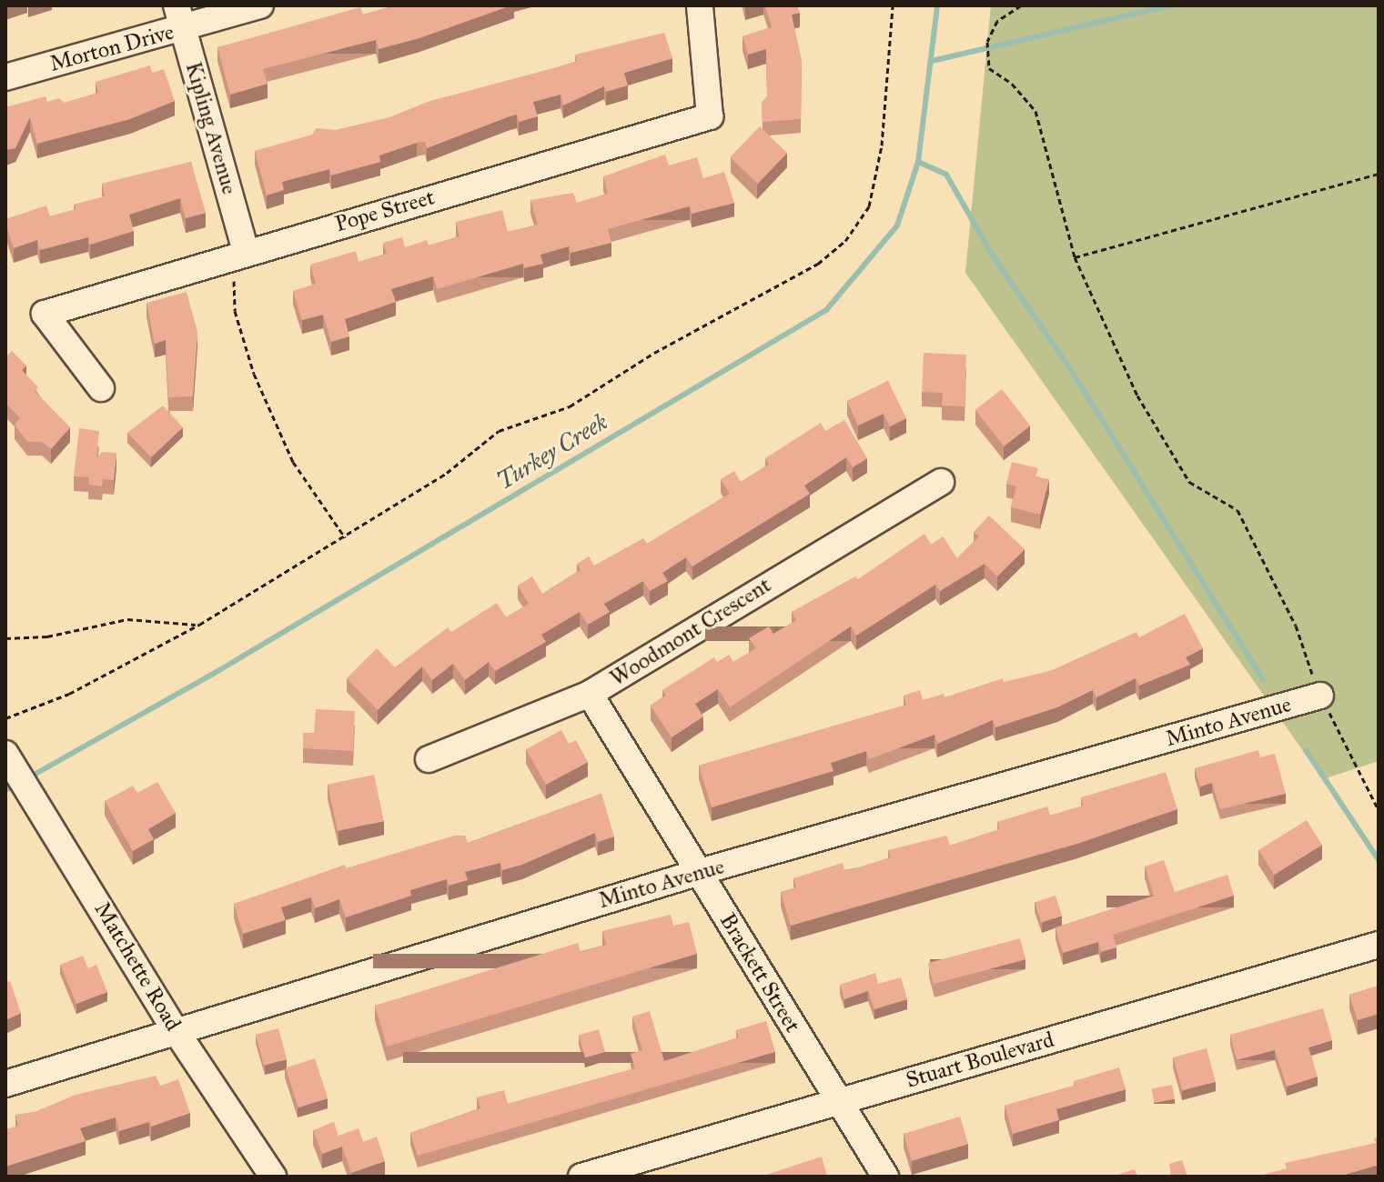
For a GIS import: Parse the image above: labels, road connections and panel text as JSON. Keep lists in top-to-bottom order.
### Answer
{
  "streets": {
    "street": [
      "Morton Drive",
      "Kipling Avenue",
      "Pope Street",
      "Woodmont Crescent",
      "Minto Avenue",
      "Matchette Road",
      "Brackett Street",
      "Stuart Boulevard"
    ]
  },
  "crossings": [
    ["Morton Drive", "Kipling Avenue"],
    ["Kipling Avenue", "Pope Street"],
    ["Woodmont Crescent", "Brackett Street"],
    ["Minto Avenue", "Matchette Road"],
    ["Minto Avenue", "Brackett Street"],
    ["Brackett Street", "Stuart Boulevard"]
  ],
  "water": ["Turkey Creek"]
}
